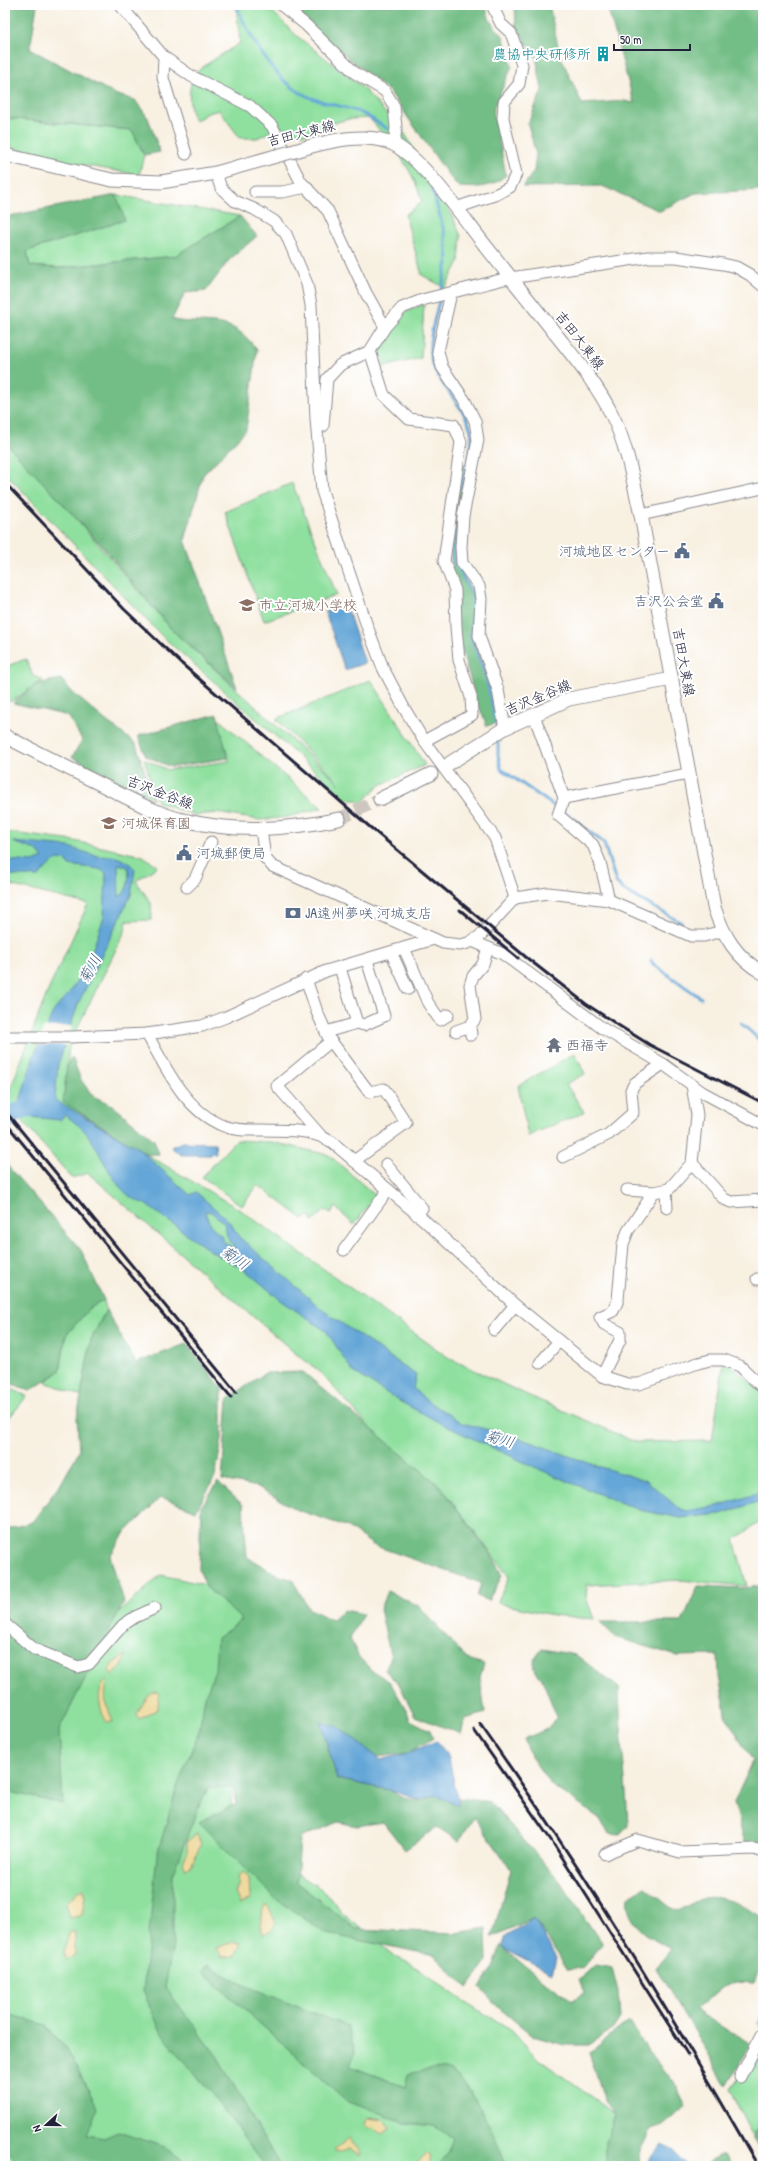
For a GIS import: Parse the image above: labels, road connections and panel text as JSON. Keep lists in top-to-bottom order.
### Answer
{
  "streets": {
    "main road": ["吉田大東線", "吉沢金谷線"]
  },
  "crossings": [
    ["吉田大東線", "吉沢金谷線"]
  ],
  "water": ["菊川"],
  "places": {
    "building": ["農協中央研修所"],
    "public building": ["河城地区センター", "吉沢公会堂", "河城郵便局"],
    "school or university": ["市立河城小学校", "河城保育園"],
    "bank": ["JA遠州夢咲 河城支店"],
    "temple": ["西福寺"]
  },
  "scale_bar": "50 m",
  "north": "left"
}
